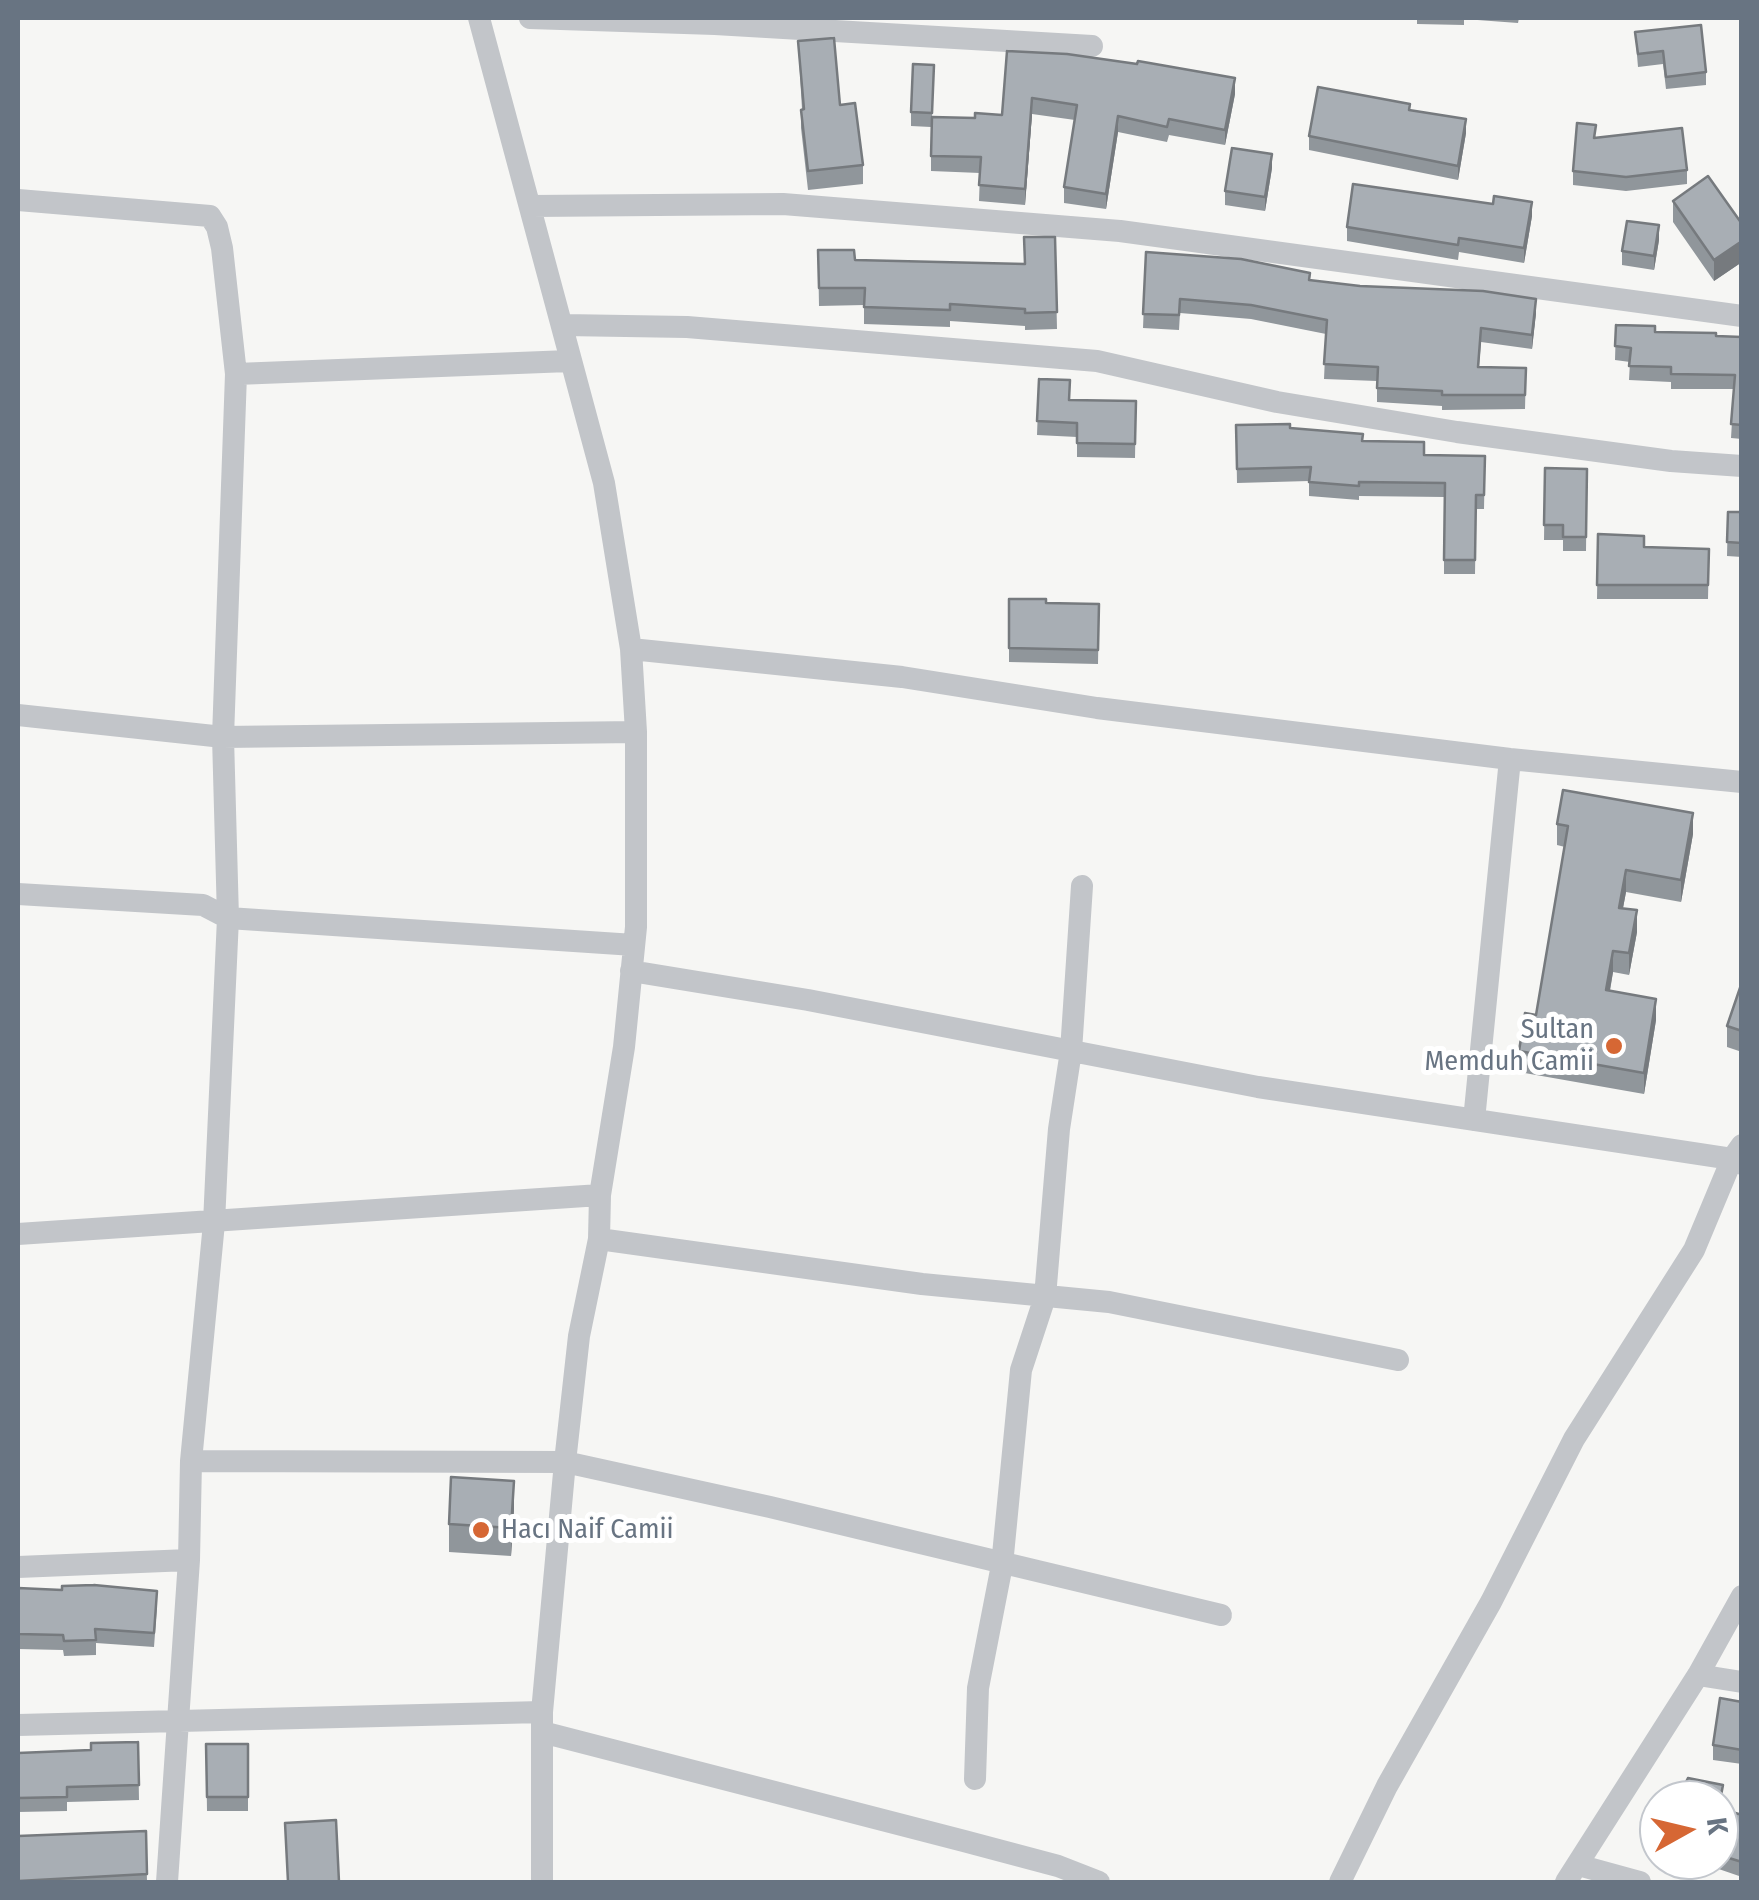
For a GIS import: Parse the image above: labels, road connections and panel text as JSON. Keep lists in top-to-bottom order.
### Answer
{
  "places": ["Sultan Memduh Camii", "Hacı Naif Camii"],
  "north": "right"
}
